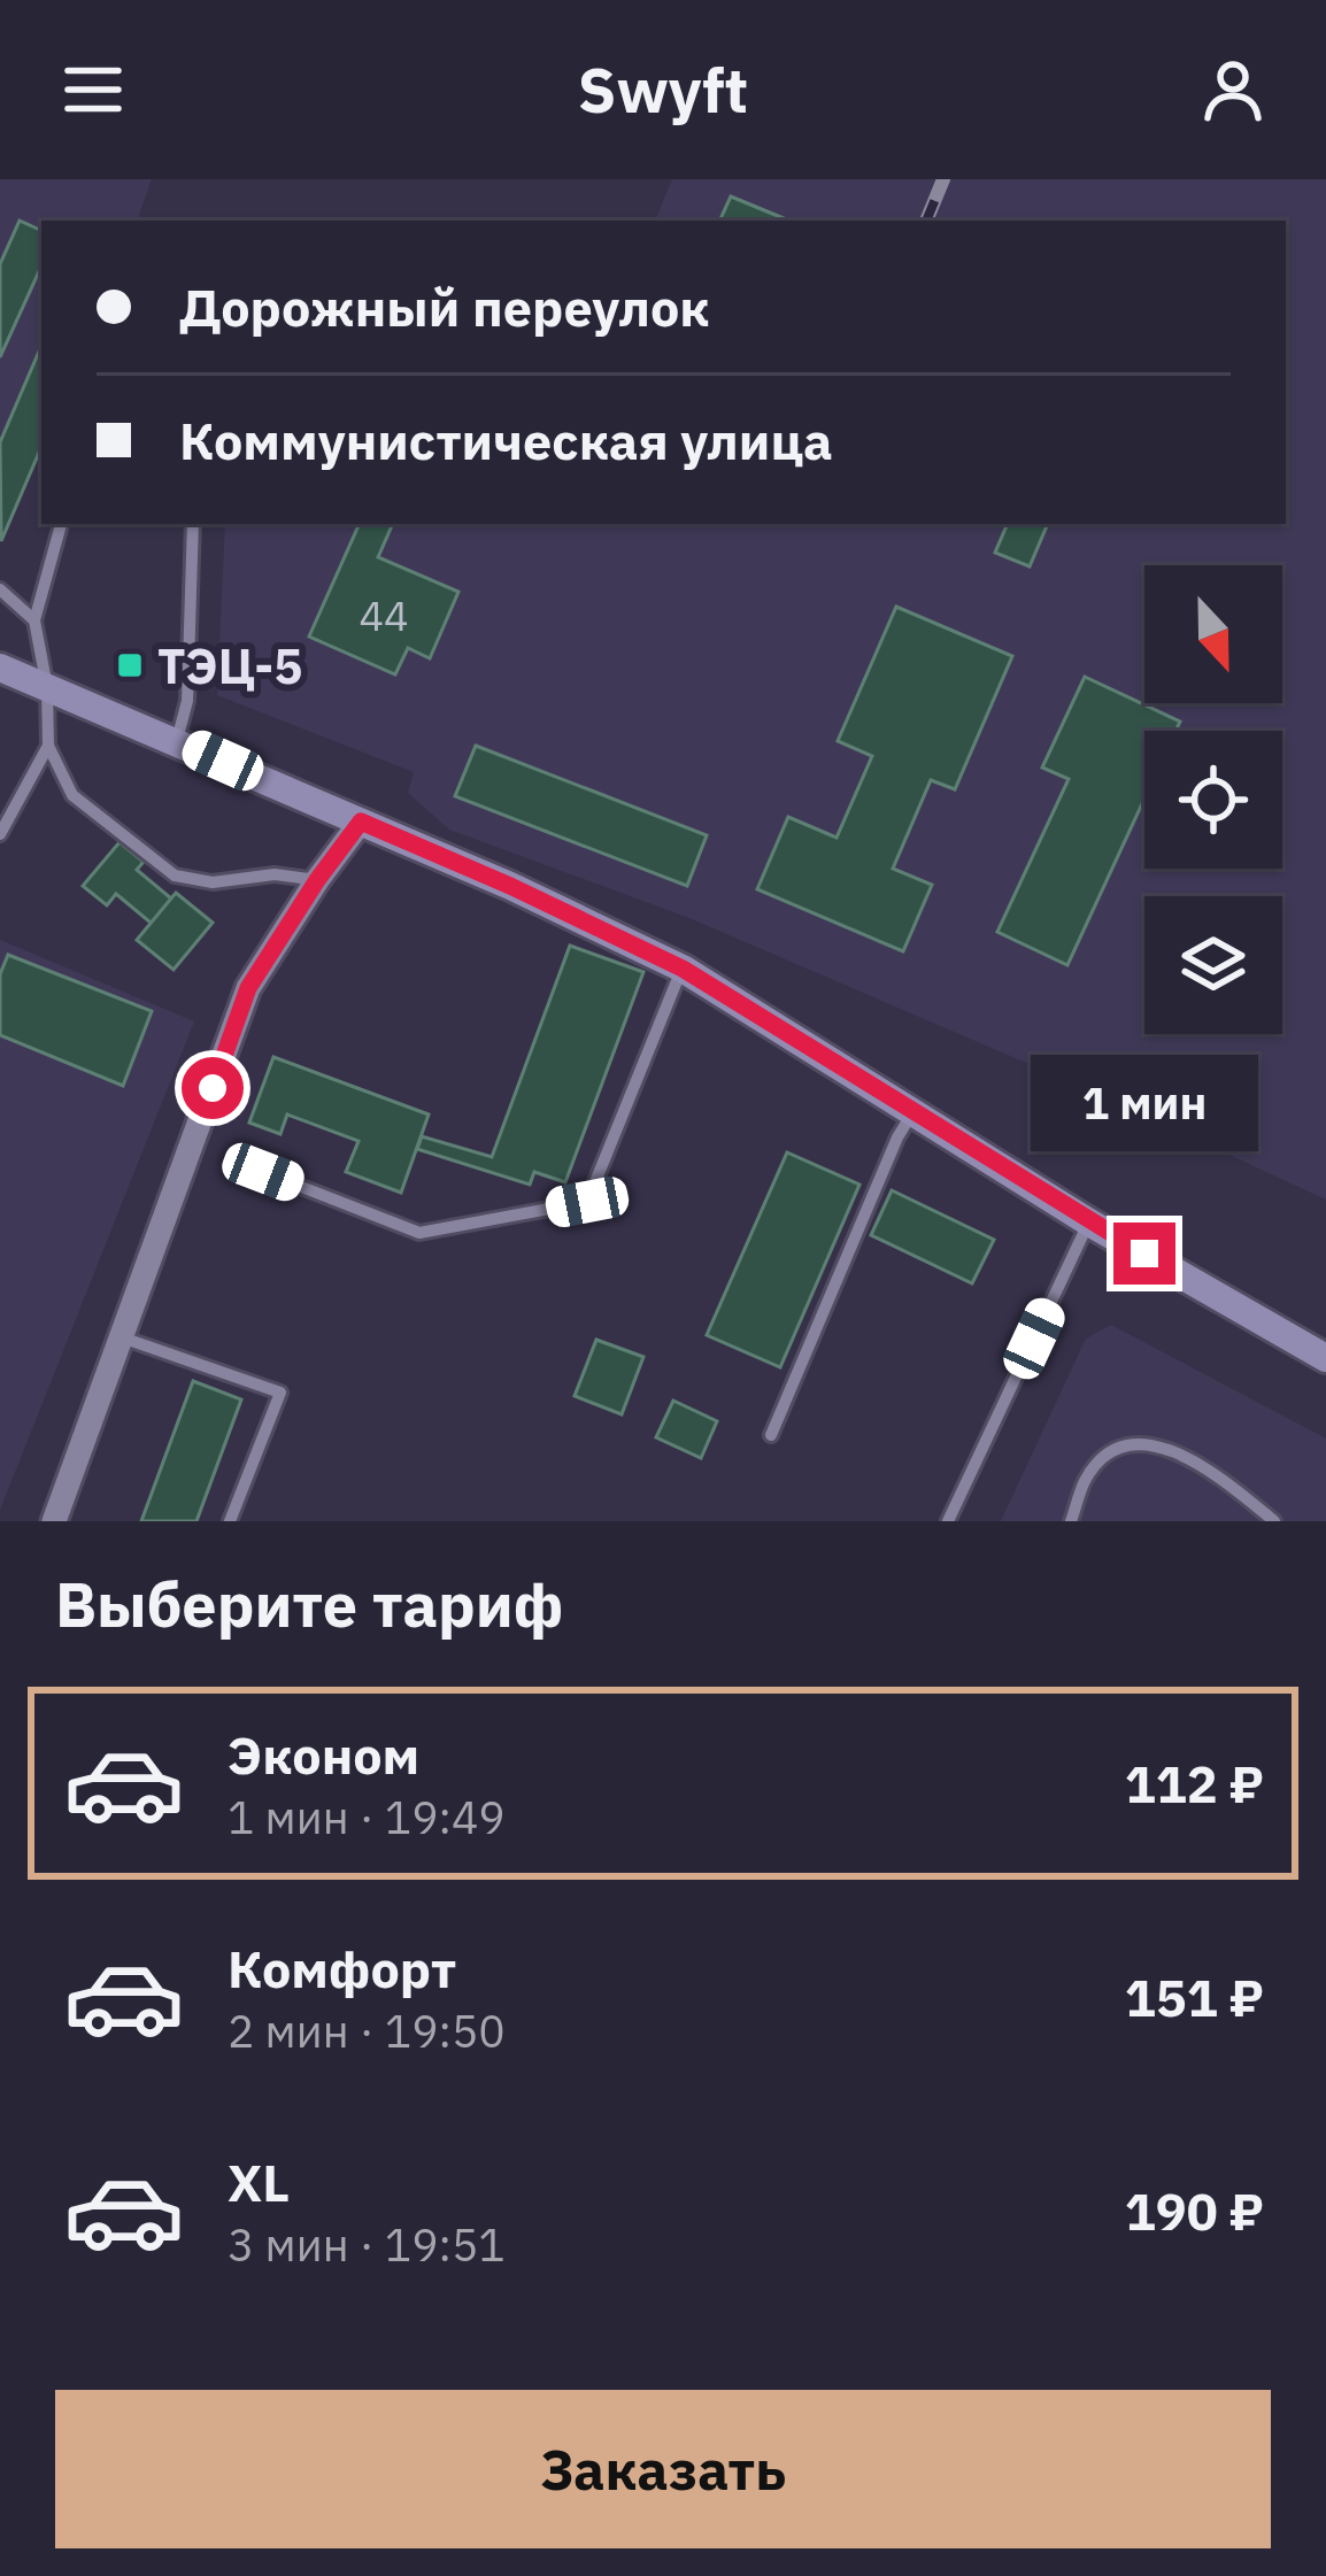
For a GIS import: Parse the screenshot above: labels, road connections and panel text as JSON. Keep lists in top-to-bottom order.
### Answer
{
  "places": {
    "transit": ["ТЭЦ-5"]
  },
  "house_numbers": ["44"],
  "north": "bottom",
  "page": {
    "header": "Swyft",
    "banner": ["Дорожный переулок", "Коммунистическая улица"],
    "bubble": "1 мин",
    "heading": "Выберите тариф",
    "list": [
      {
        "name": "Эконом",
        "note": "1 мин · 19:49",
        "value": "112 ₽"
      },
      {
        "name": "Комфорт",
        "note": "2 мин · 19:50",
        "value": "151 ₽"
      },
      {
        "name": "XL",
        "note": "3 мин · 19:51",
        "value": "190 ₽"
      }
    ],
    "buttons": "Заказать"
  }
}
